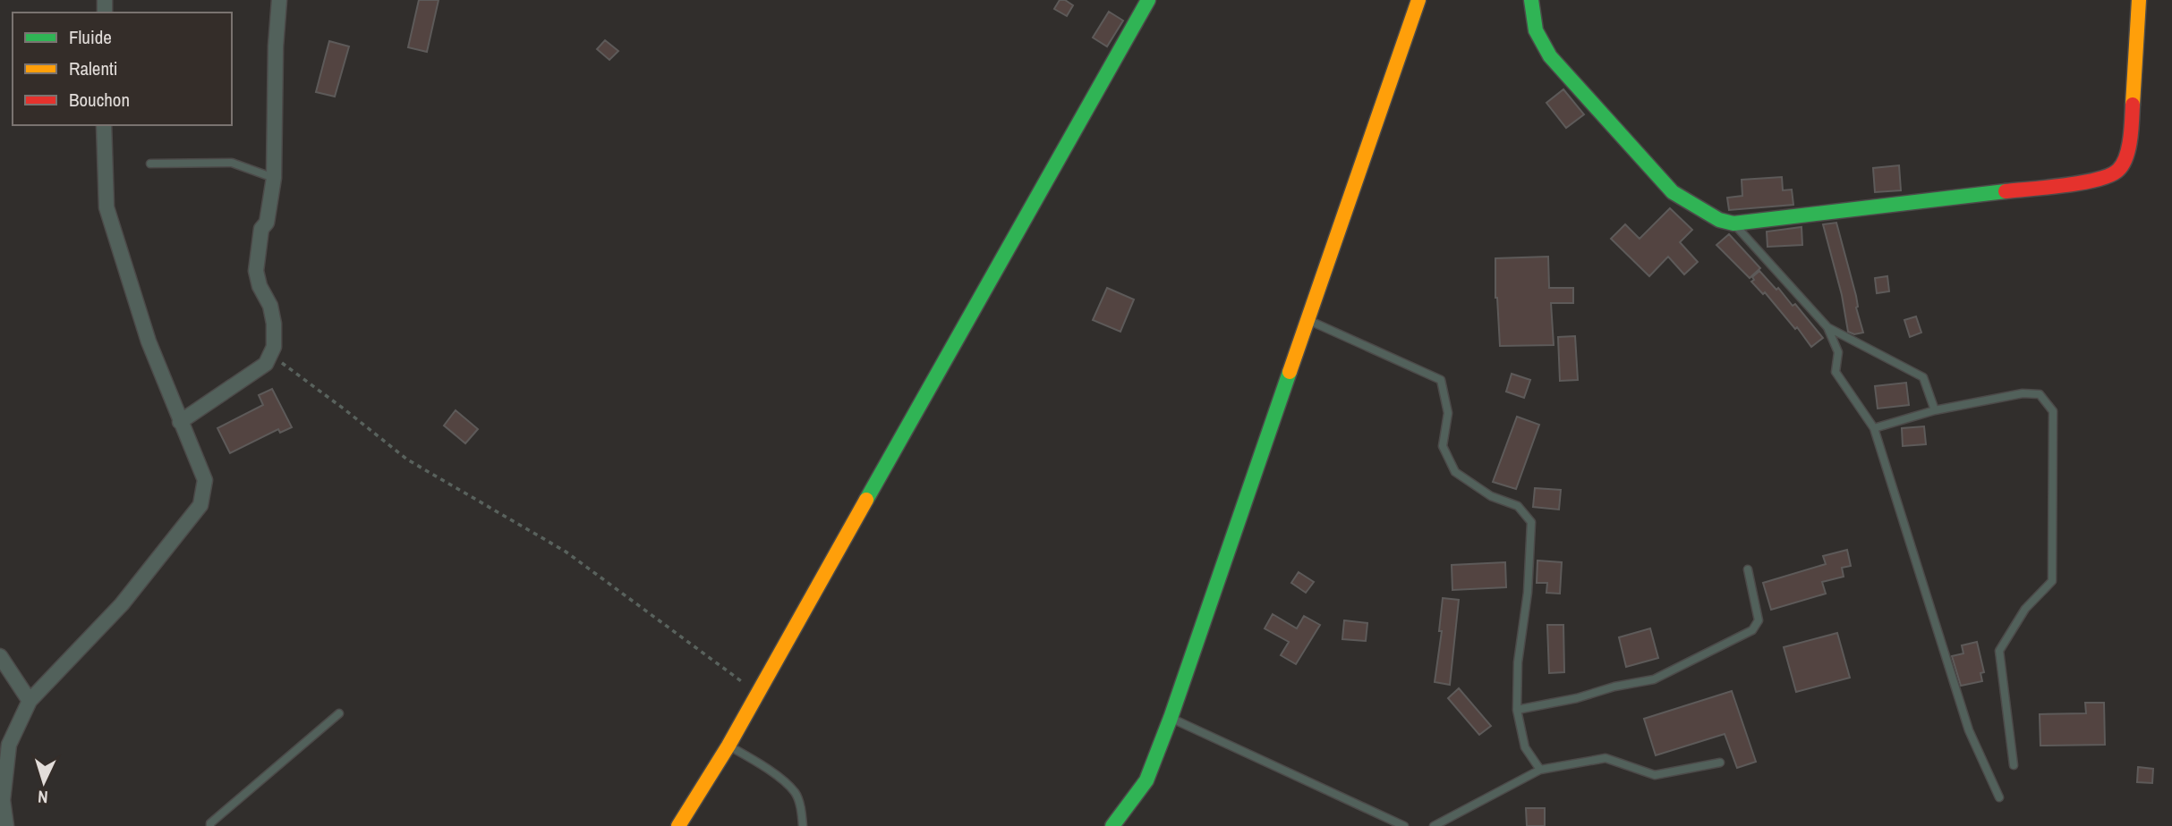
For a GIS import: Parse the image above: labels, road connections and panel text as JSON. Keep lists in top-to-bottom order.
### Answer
{
  "legend": ["Fluide", "Ralenti", "Bouchon"],
  "north": "bottom"
}
